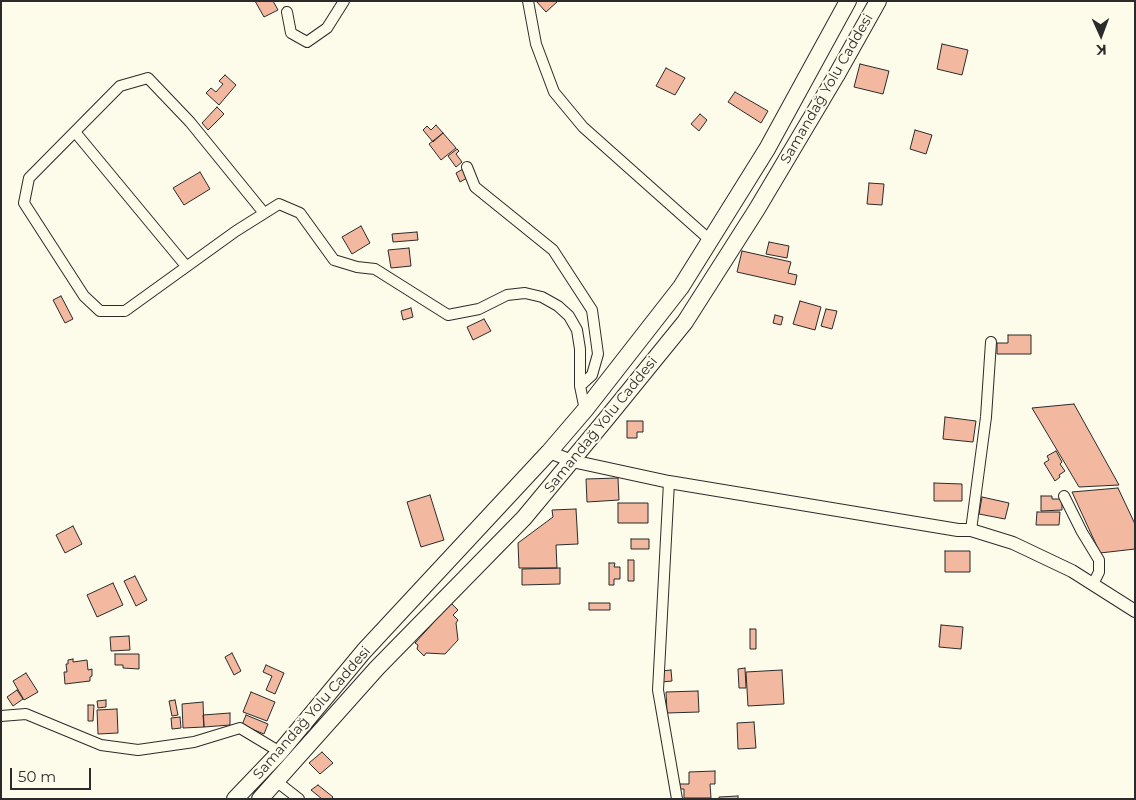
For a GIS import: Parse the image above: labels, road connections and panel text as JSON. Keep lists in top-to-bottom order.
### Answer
{
  "streets": {
    "highway": ["Samandağ Yolu Caddesi"]
  },
  "scale_bar": "50 m",
  "north": "bottom"
}
